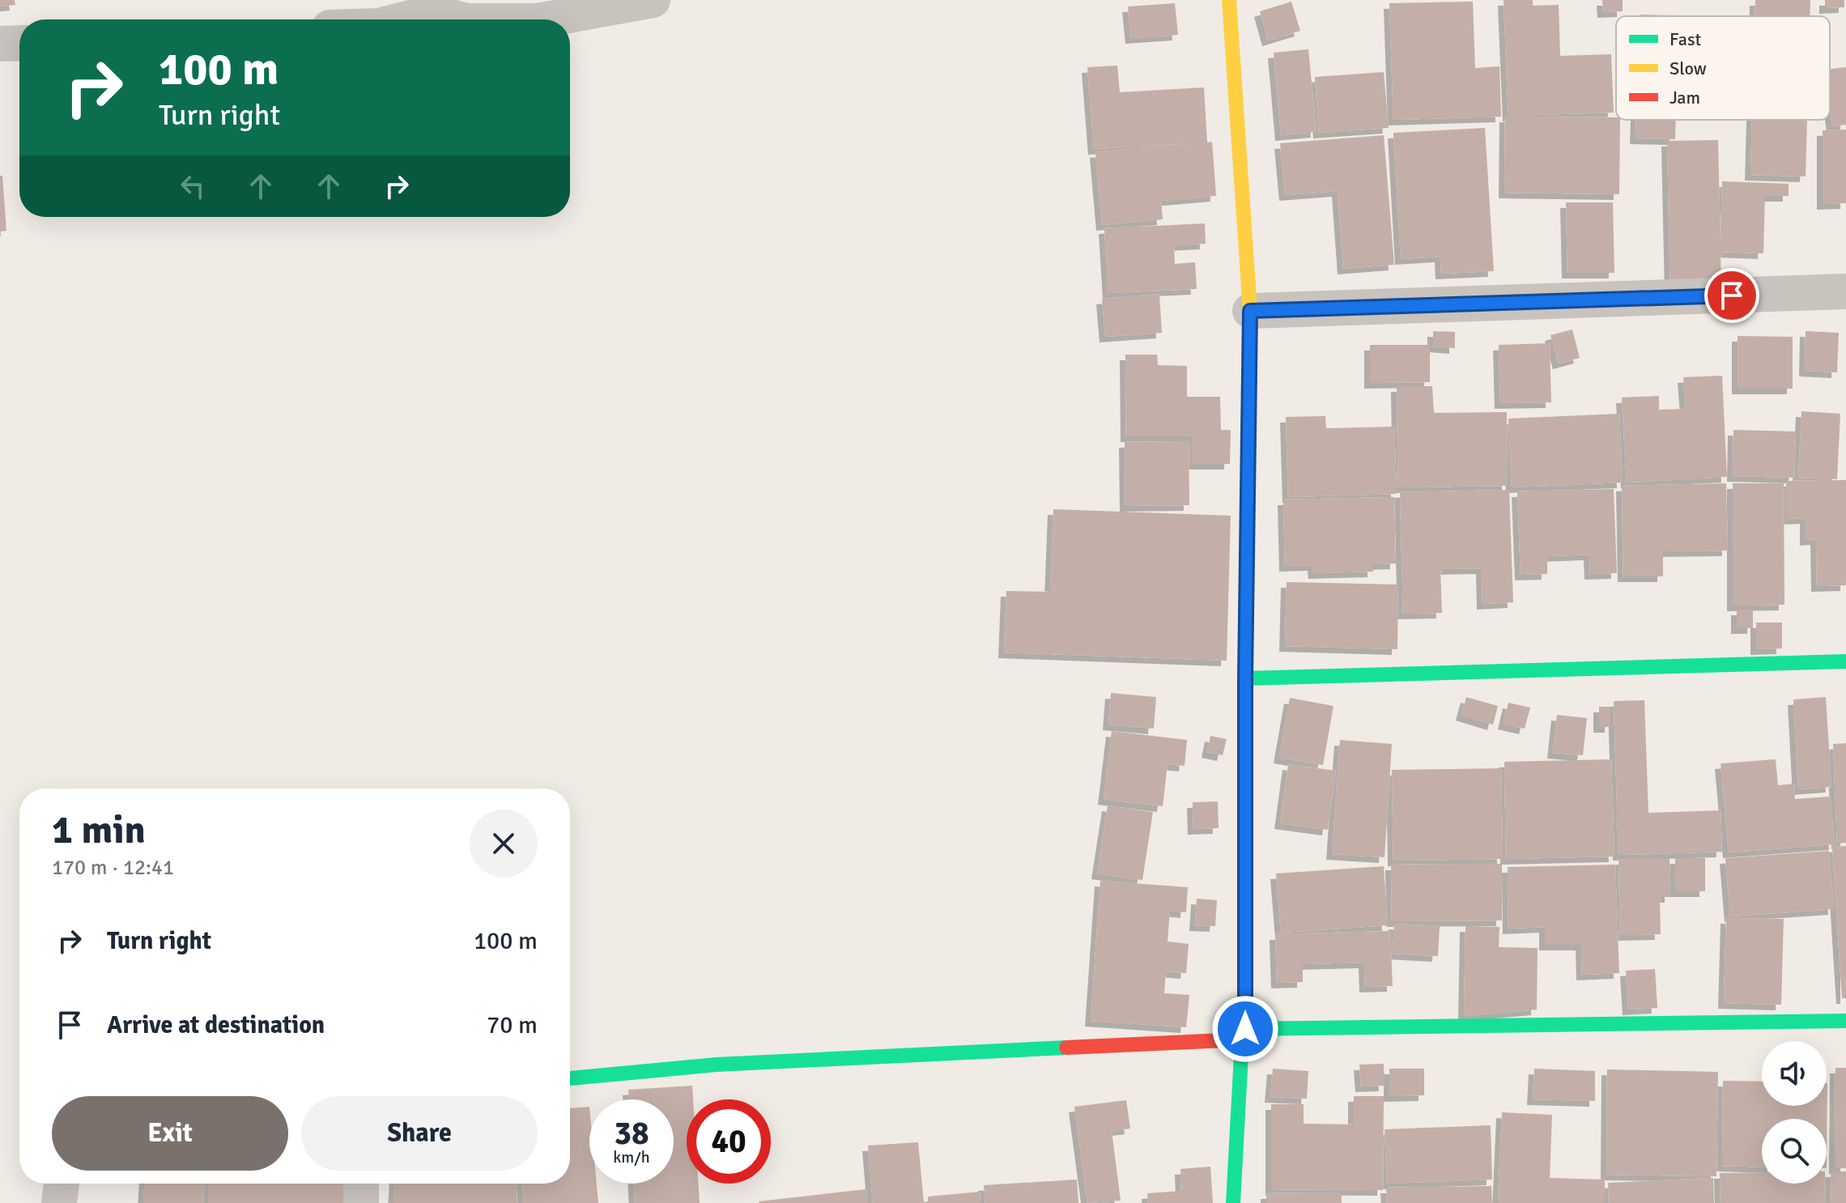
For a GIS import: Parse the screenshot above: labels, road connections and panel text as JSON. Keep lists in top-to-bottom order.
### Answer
{
  "legend": ["Fast", "Slow", "Jam"],
  "page": {
    "turn": ["100 m", "Turn right"],
    "heading": ["1 min", "170 m · 12:41"],
    "list": [
      {
        "name": "Turn right",
        "value": "100 m"
      },
      {
        "name": "Arrive at destination",
        "value": "70 m"
      }
    ],
    "buttons": ["Exit", "Share"],
    "speed": "38 km/h",
    "limit": "40"
  }
}
